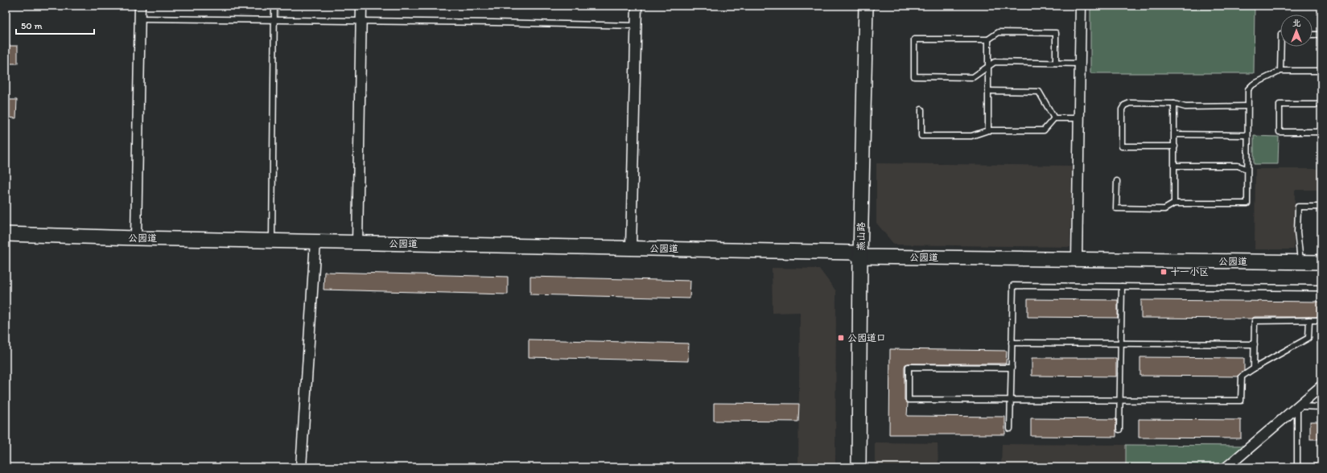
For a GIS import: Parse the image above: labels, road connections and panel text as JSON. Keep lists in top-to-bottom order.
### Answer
{
  "streets": {
    "main road": ["燕山路", "公园道"]
  },
  "crossings": [
    ["燕山路", "公园道"]
  ],
  "places": {
    "transit": ["十一小区", "公园道口"]
  },
  "scale_bar": "50 m",
  "north": "top"
}
